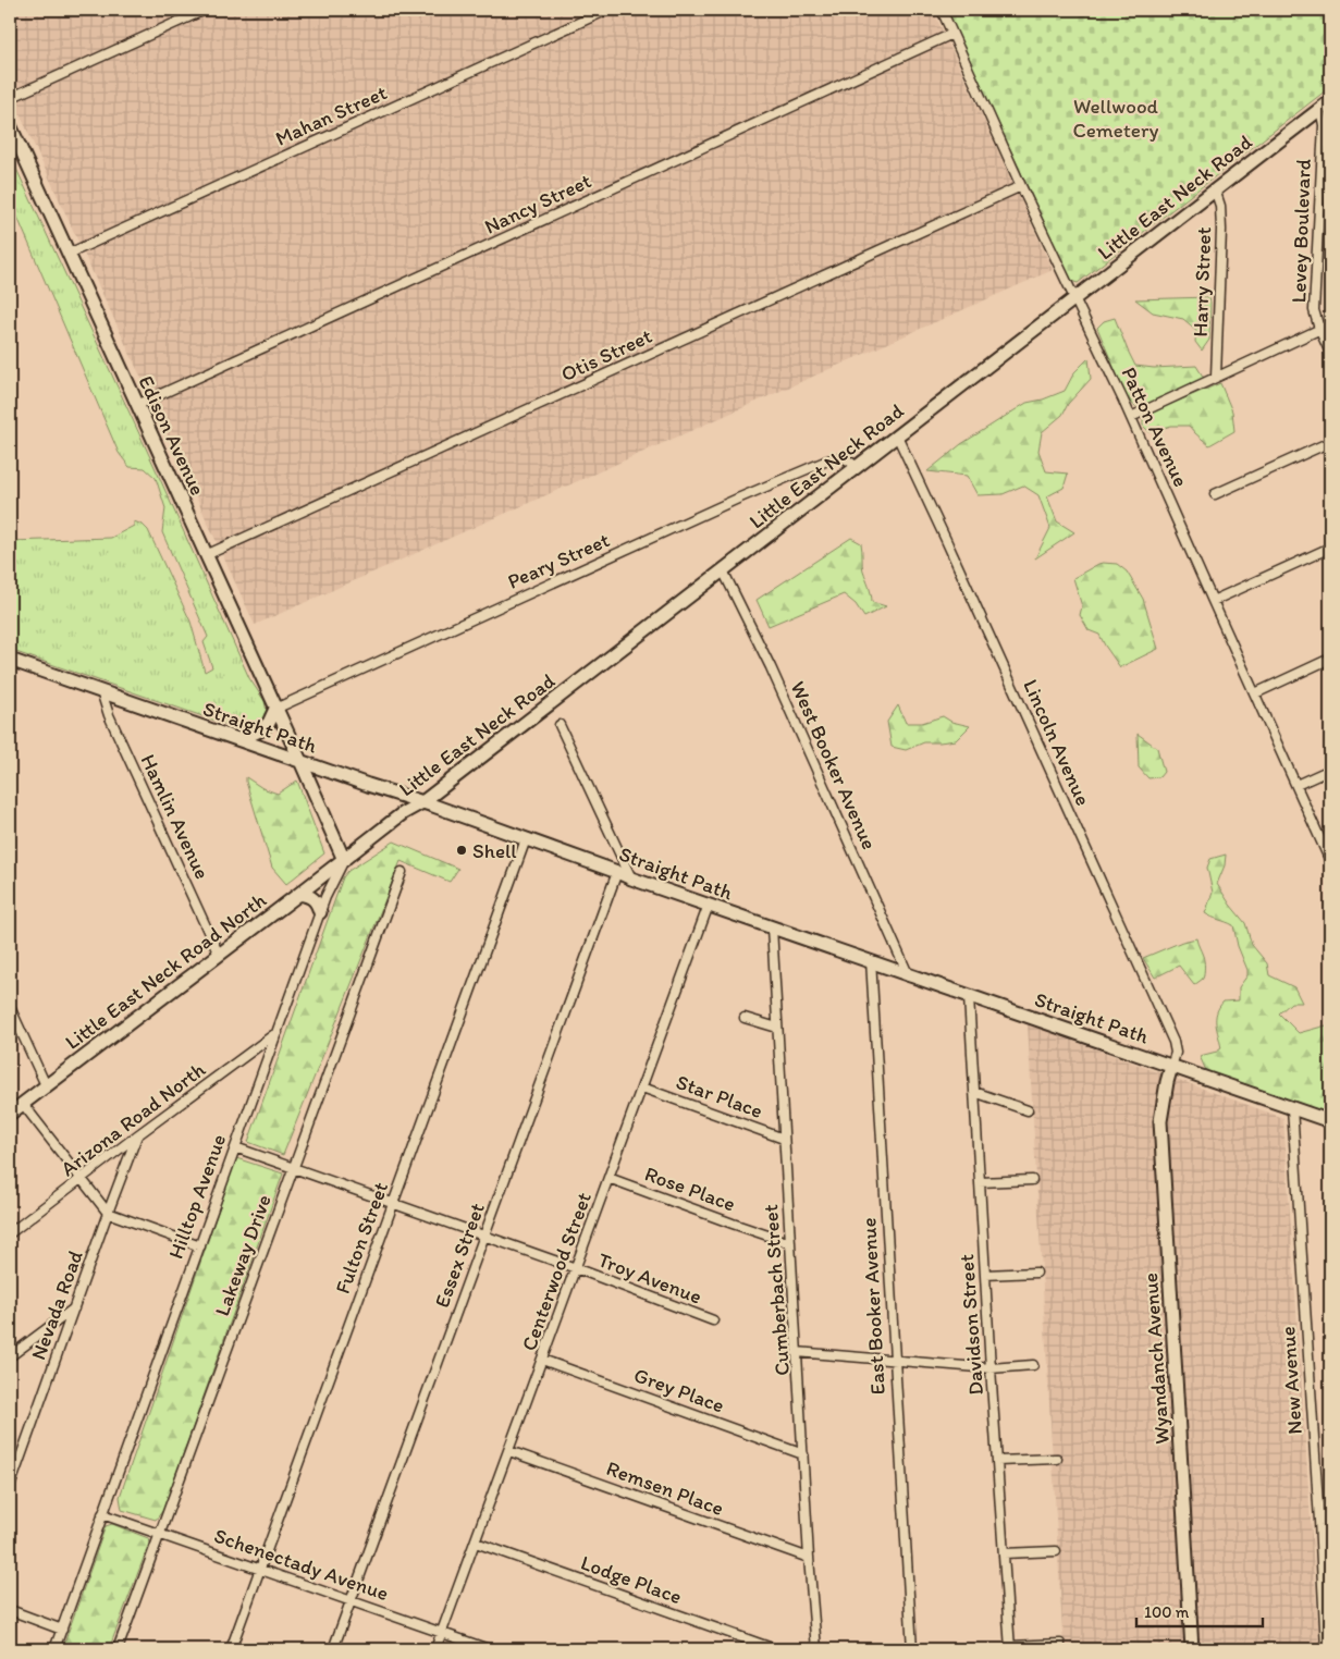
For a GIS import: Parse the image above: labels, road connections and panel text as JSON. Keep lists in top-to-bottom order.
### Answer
{
  "streets": {
    "main road": [
      "Little East Neck Road",
      "Edison Avenue",
      "Straight Path",
      "Little East Neck Road North",
      "Wyandanch Avenue"
    ],
    "street": [
      "Mahan Street",
      "Nancy Street",
      "Levey Boulevard",
      "Harry Street",
      "Otis Street",
      "Patton Avenue",
      "Peary Street",
      "Lincoln Avenue",
      "West Booker Avenue",
      "Hamlin Avenue",
      "Star Place",
      "Arizona Road North",
      "Rose Place",
      "Hilltop Avenue",
      "Fulton Street",
      "Lakeway Drive",
      "Essex Street",
      "Centerwood Street",
      "Troy Avenue",
      "Cumberbach Street",
      "Nevada Road",
      "East Booker Avenue",
      "Davidson Street",
      "New Avenue",
      "Grey Place",
      "Remsen Place",
      "Schenectady Avenue",
      "Lodge Place"
    ]
  },
  "crossings": [
    ["Mahan Street", "Edison Avenue"],
    ["Little East Neck Road", "Levey Boulevard"],
    ["Little East Neck Road", "Harry Street"],
    ["Little East Neck Road", "Patton Avenue"],
    ["Little East Neck Road", "Peary Street"],
    ["Little East Neck Road", "Straight Path"],
    ["Little East Neck Road", "Lincoln Avenue"],
    ["Little East Neck Road", "West Booker Avenue"],
    ["Little East Neck Road", "Little East Neck Road North"],
    ["Little East Neck Road", "Hilltop Avenue"],
    ["Nancy Street", "Patton Avenue"],
    ["Nancy Street", "Edison Avenue"],
    ["Otis Street", "Patton Avenue"],
    ["Otis Street", "Edison Avenue"],
    ["Edison Avenue", "Peary Street"],
    ["Edison Avenue", "Straight Path"],
    ["Straight Path", "Lincoln Avenue"],
    ["Straight Path", "West Booker Avenue"],
    ["Straight Path", "Hamlin Avenue"],
    ["Straight Path", "Fulton Street"],
    ["Straight Path", "Essex Street"],
    ["Straight Path", "Centerwood Street"],
    ["Straight Path", "Cumberbach Street"],
    ["Straight Path", "East Booker Avenue"],
    ["Straight Path", "Davidson Street"],
    ["Straight Path", "Wyandanch Avenue"],
    ["Straight Path", "New Avenue"],
    ["Lincoln Avenue", "Wyandanch Avenue"],
    ["Hamlin Avenue", "Little East Neck Road North"],
    ["Little East Neck Road North", "Hilltop Avenue"],
    ["Star Place", "Centerwood Street"],
    ["Star Place", "Cumberbach Street"],
    ["Arizona Road North", "Hilltop Avenue"],
    ["Arizona Road North", "Nevada Road"],
    ["Rose Place", "Centerwood Street"],
    ["Rose Place", "Cumberbach Street"],
    ["Hilltop Avenue", "Troy Avenue"],
    ["Hilltop Avenue", "Schenectady Avenue"],
    ["Fulton Street", "Troy Avenue"],
    ["Fulton Street", "Schenectady Avenue"],
    ["Lakeway Drive", "Troy Avenue"],
    ["Lakeway Drive", "Schenectady Avenue"],
    ["Essex Street", "Troy Avenue"],
    ["Essex Street", "Schenectady Avenue"],
    ["Centerwood Street", "Troy Avenue"],
    ["Centerwood Street", "Grey Place"],
    ["Centerwood Street", "Remsen Place"],
    ["Centerwood Street", "Schenectady Avenue"],
    ["Centerwood Street", "Lodge Place"],
    ["Cumberbach Street", "Grey Place"],
    ["Cumberbach Street", "Remsen Place"]
  ],
  "parks": ["Wellwood Cemetery"],
  "places": ["Shell"],
  "scale_bar": "100 m"
}
